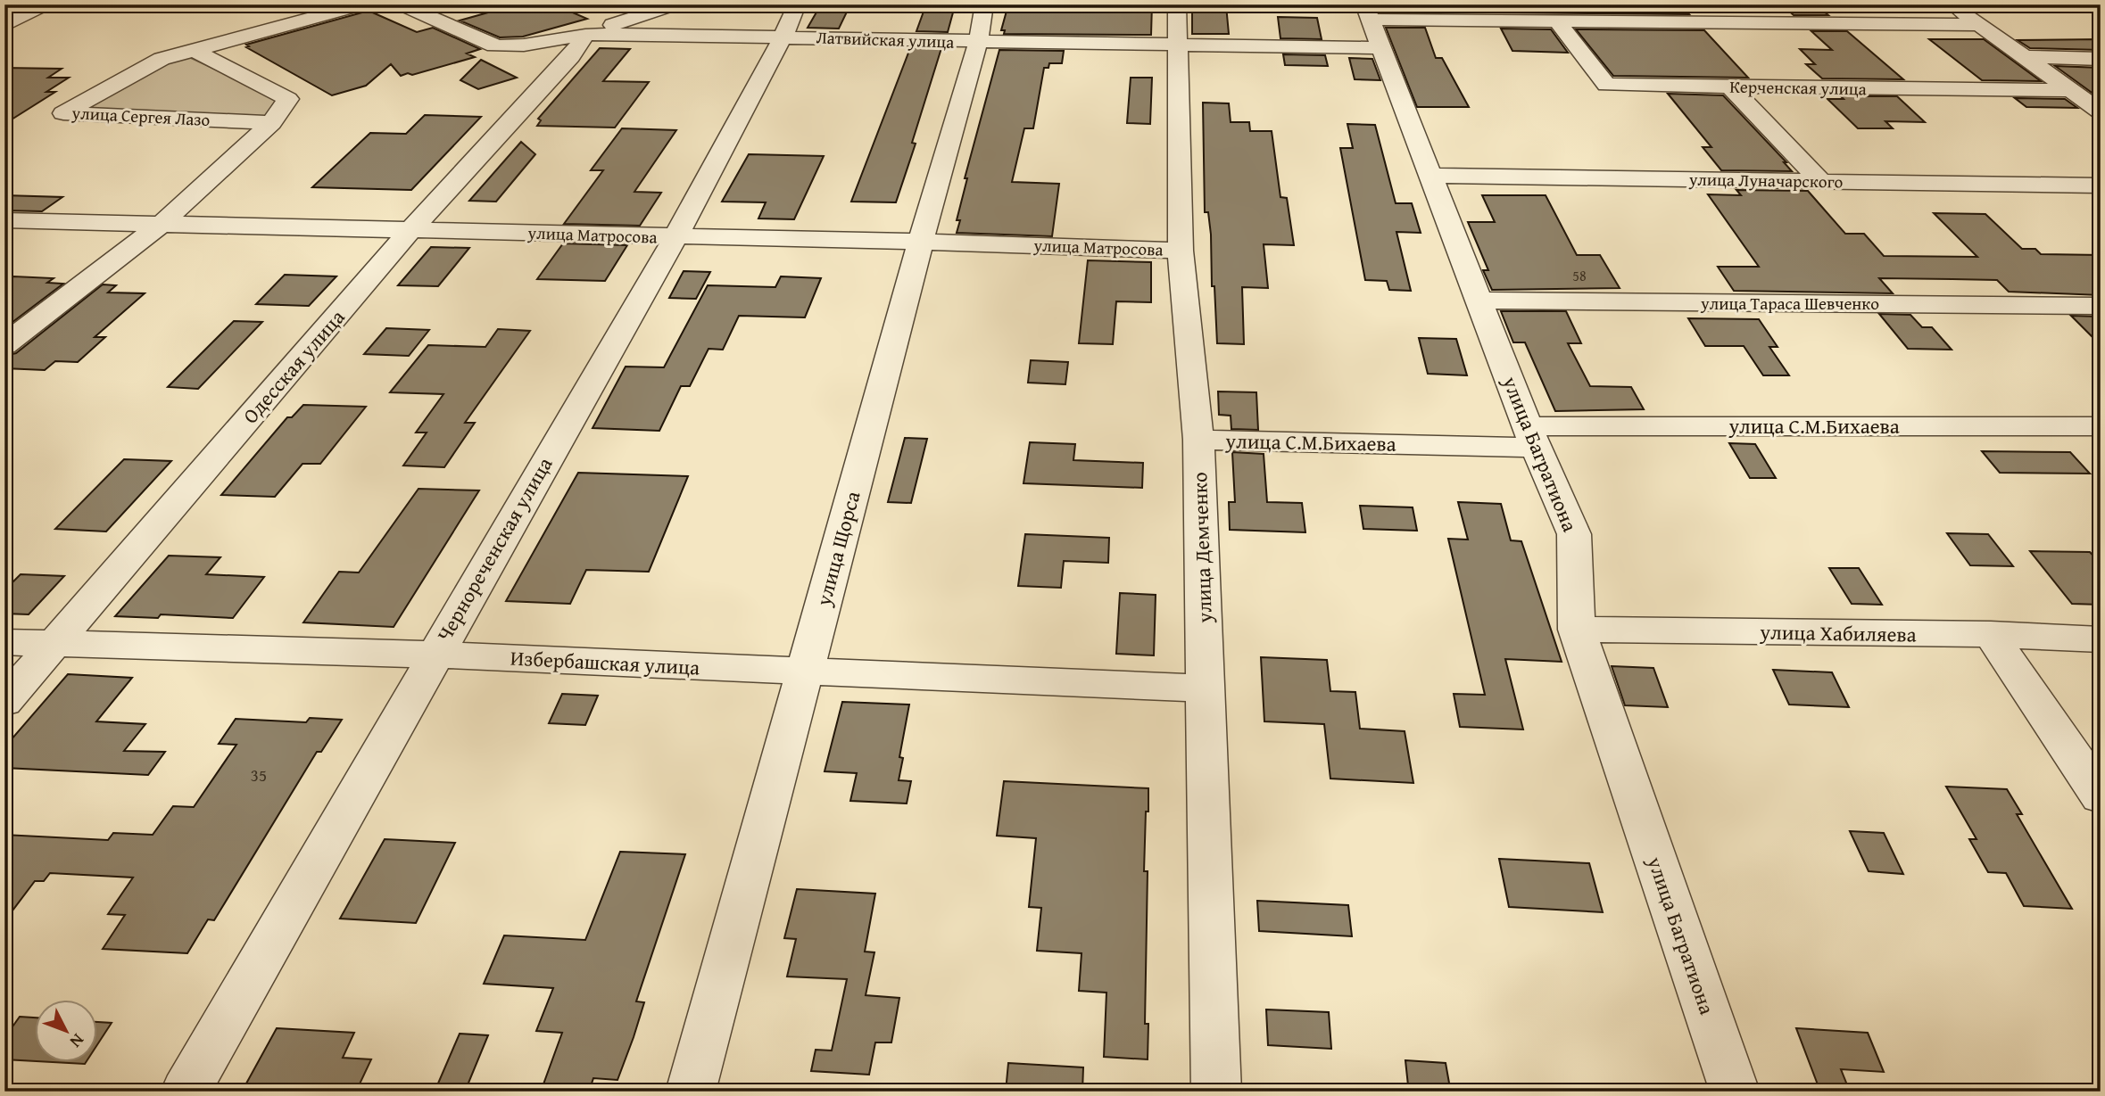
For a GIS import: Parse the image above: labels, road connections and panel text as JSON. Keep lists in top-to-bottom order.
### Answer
{
  "streets": {
    "street": [
      "Латвийская улица",
      "Керченская улица",
      "улица Сергея Лазо",
      "улица Луначарского",
      "улица Матросова",
      "улица Тараса Шевченко",
      "Одесская улица",
      "улица С.М.Бихаева",
      "улица Багратиона",
      "улица Демченко",
      "улица Щорса",
      "Чернореченская улица",
      "улица Хабиляева",
      "Избербашская улица"
    ]
  },
  "crossings": [
    ["Латвийская улица", "Керченская улица"],
    ["Латвийская улица", "Одесская улица"],
    ["Латвийская улица", "улица Багратиона"],
    ["Латвийская улица", "улица Демченко"],
    ["Латвийская улица", "улица Щорса"],
    ["Латвийская улица", "Чернореченская улица"],
    ["улица Луначарского", "улица Багратиона"],
    ["улица Матросова", "Одесская улица"],
    ["улица Матросова", "улица Демченко"],
    ["улица Матросова", "улица Щорса"],
    ["улица Матросова", "Чернореченская улица"],
    ["улица Тараса Шевченко", "улица Багратиона"],
    ["Одесская улица", "Избербашская улица"],
    ["улица С.М.Бихаева", "улица Багратиона"],
    ["улица С.М.Бихаева", "улица Демченко"],
    ["улица Багратиона", "улица Хабиляева"],
    ["улица Демченко", "Избербашская улица"],
    ["улица Щорса", "Избербашская улица"],
    ["Чернореченская улица", "Избербашская улица"]
  ],
  "house_numbers": ["58", "35"],
  "north": "bottom right"
}
